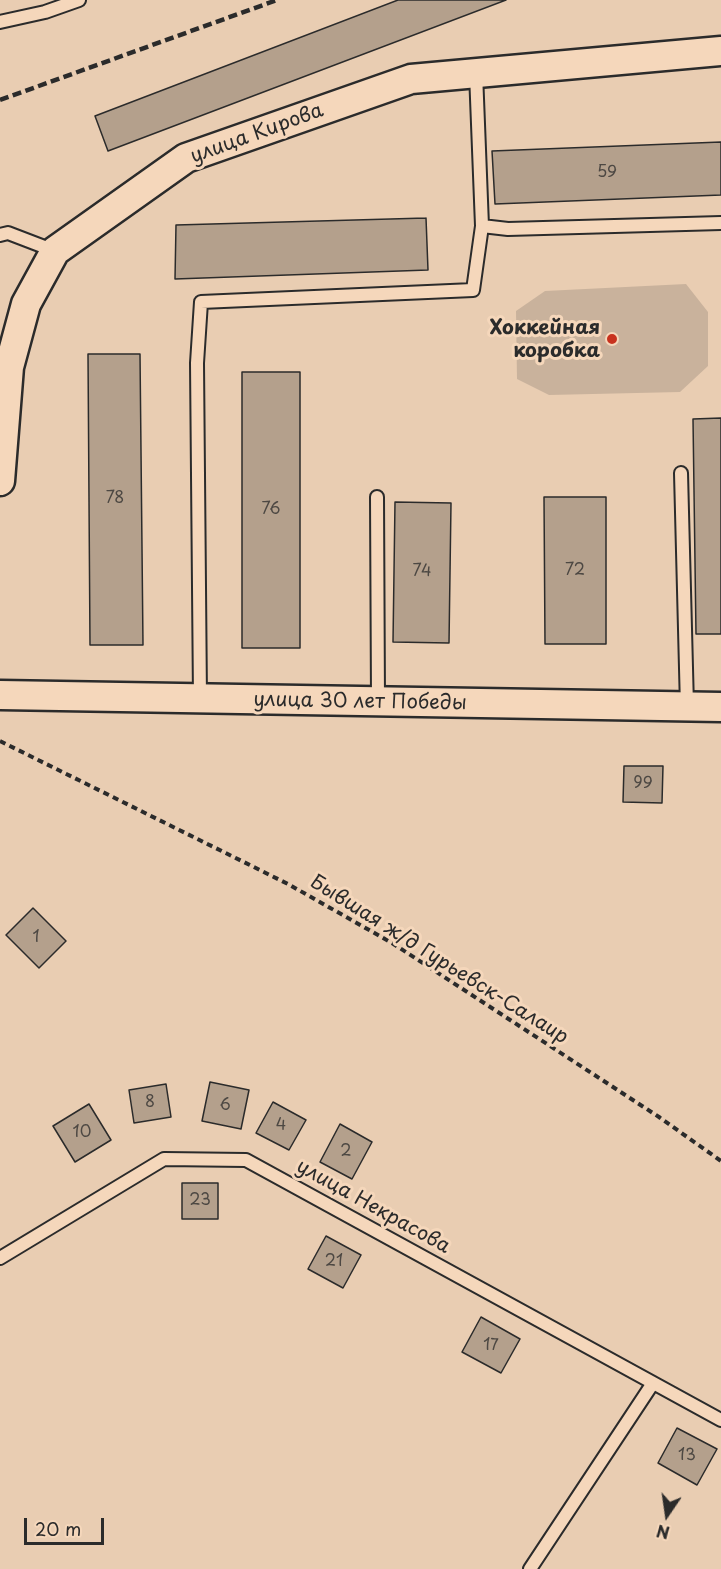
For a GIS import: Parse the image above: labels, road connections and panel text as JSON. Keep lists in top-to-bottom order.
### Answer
{
  "streets": {
    "street": ["улица Кирова", "улица 30 лет Победы"],
    "lane": ["улица Некрасова"],
    "path": ["Бывшая ж/д Гурьевск-Салаир"]
  },
  "places": ["Хоккейная коробка"],
  "house_numbers": [
    "59",
    "78",
    "76",
    "72",
    "74",
    "99",
    "1",
    "8",
    "6",
    "4",
    "10",
    "2",
    "23",
    "21",
    "17",
    "13"
  ],
  "scale_bar": "20 m",
  "north": "bottom"
}
